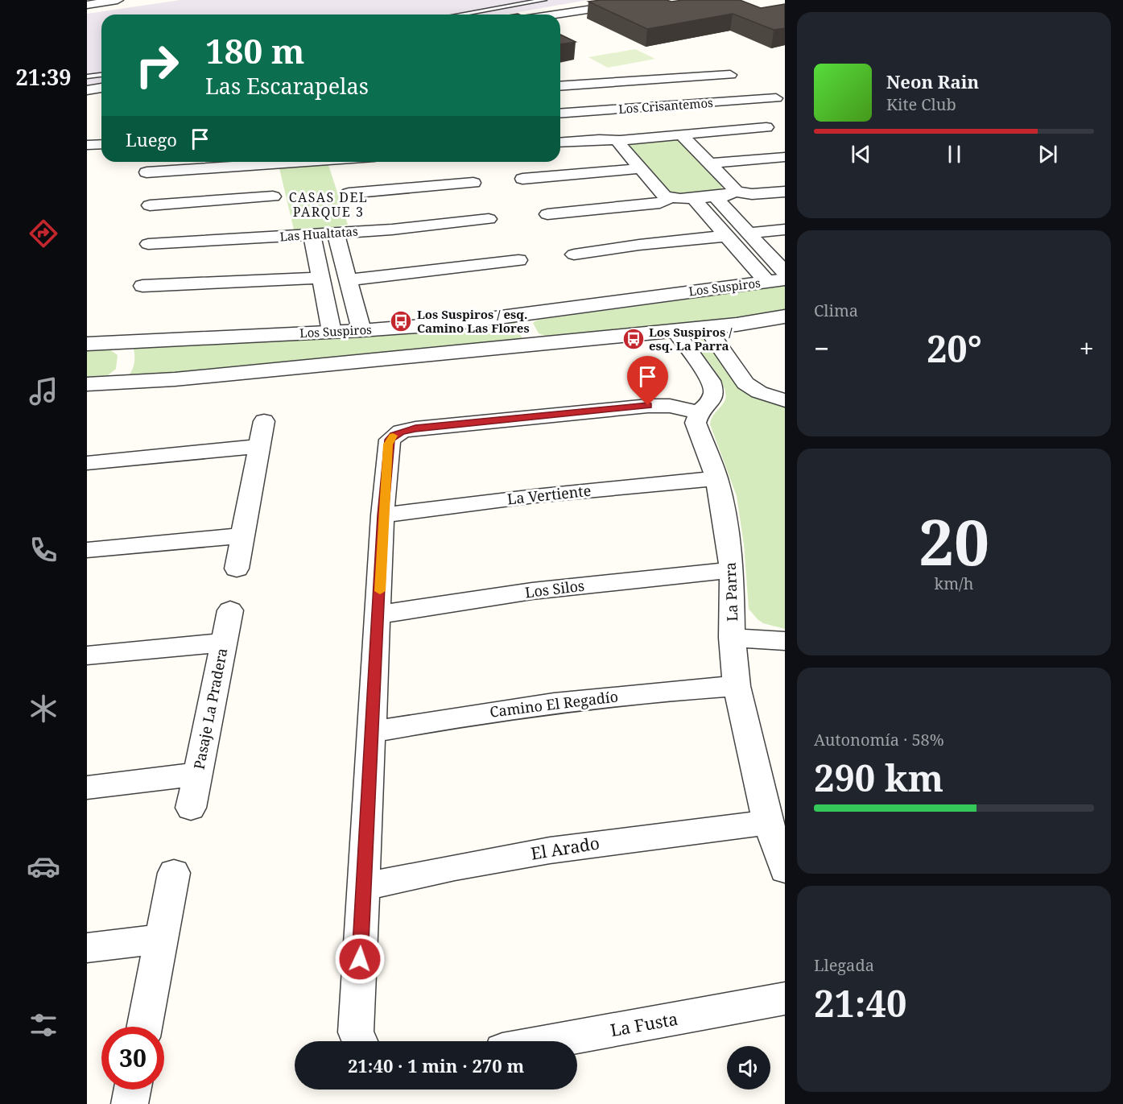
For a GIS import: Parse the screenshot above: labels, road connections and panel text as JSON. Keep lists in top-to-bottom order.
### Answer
{
  "streets": {
    "street": [
      "Los Crisantemos",
      "Las Hualtatas",
      "Los Suspiros",
      "La Vertiente",
      "Los Silos",
      "La Parra",
      "Camino El Regadío",
      "Pasaje La Pradera",
      "El Arado",
      "La Fusta"
    ]
  },
  "crossings": [
    ["La Vertiente", "La Parra"],
    ["Los Silos", "La Parra"],
    ["La Parra", "Camino El Regadío"],
    ["La Parra", "El Arado"]
  ],
  "districts": ["CASAS DEL PARQUE 3"],
  "places": {
    "bus stop": ["Los Suspiros / esq. Camino Las Flores", "Los Suspiros / esq. La Parra"]
  },
  "page": {
    "tabs": "21:39",
    "turn": ["180 m", "Las Escarapelas"],
    "song": ["Neon Rain", "Kite Club"],
    "then": "Luego",
    "tile": [
      "Clima",
      ["20", "km/h"],
      ["Autonomía · 58%", "290 km"],
      ["Llegada", "21:40"]
    ],
    "heat": ["−", "20°", "+"],
    "limit": "30",
    "trip": "21:40 · 1 min · 270 m"
  }
}
